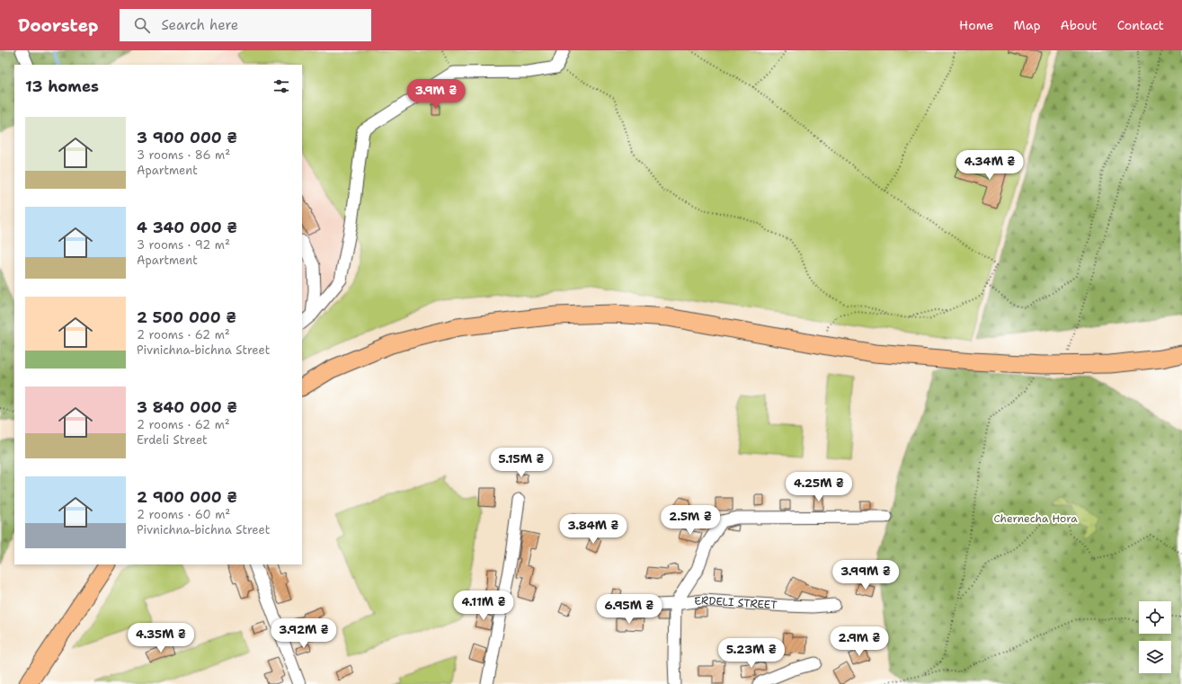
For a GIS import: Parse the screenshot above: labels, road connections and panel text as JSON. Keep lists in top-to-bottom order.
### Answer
{
  "streets": {
    "street": ["ERDELI STREET"]
  },
  "parks": ["Chernecha Hora"],
  "page": {
    "header": "Doorstep",
    "search": "Search here",
    "nav": [
      "Home",
      "Map",
      "About",
      "Contact"
    ],
    "heading": "13 homes",
    "price": [
      "3.9M ₴",
      "4.34M ₴",
      "5.15M ₴",
      "4.25M ₴",
      "2.5M ₴",
      "3.84M ₴",
      "3.99M ₴",
      "4.11M ₴",
      "6.95M ₴",
      "3.92M ₴",
      "4.35M ₴",
      "2.9M ₴",
      "5.23M ₴"
    ],
    "list": [
      {
        "name": "3 900 000 ₴",
        "note": "3 rooms · 86 m² · Apartment"
      },
      {
        "name": "4 340 000 ₴",
        "note": "3 rooms · 92 m² · Apartment"
      },
      {
        "name": "2 500 000 ₴",
        "note": "2 rooms · 62 m² · Pivnichna-bichna Street"
      },
      {
        "name": "3 840 000 ₴",
        "note": "2 rooms · 62 m² · Erdeli Street"
      },
      {
        "name": "2 900 000 ₴",
        "note": "2 rooms · 60 m² · Pivnichna-bichna Street"
      }
    ]
  }
}
